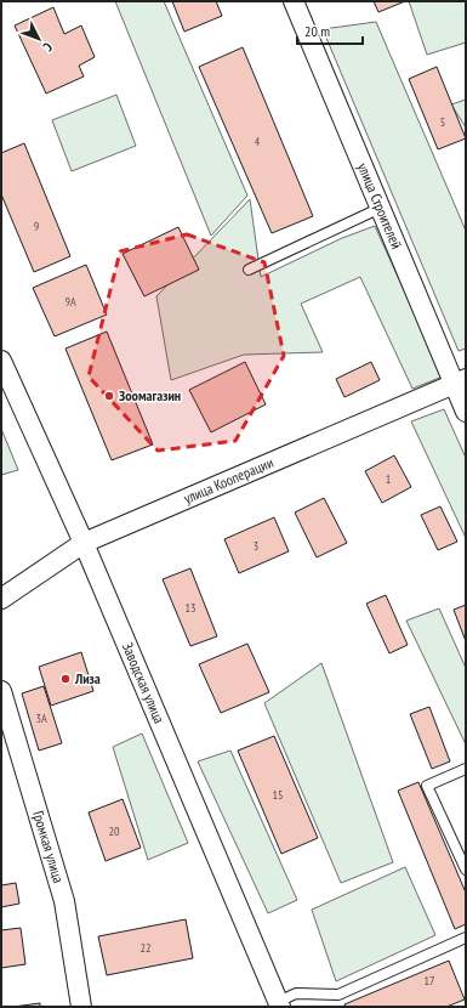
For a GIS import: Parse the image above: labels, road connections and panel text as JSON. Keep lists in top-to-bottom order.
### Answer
{
  "streets": {
    "street": [
      "улица Строителей",
      "улица Кооперации",
      "Заводская улица",
      "Громкая улица"
    ]
  },
  "crossings": [
    ["улица Строителей", "улица Кооперации"],
    ["улица Кооперации", "Заводская улица"]
  ],
  "places": ["Зоомагазин", "Лиза"],
  "house_numbers": [
    "5",
    "4",
    "9",
    "9А",
    "1",
    "3",
    "13",
    "3А",
    "15",
    "20",
    "22",
    "17"
  ],
  "scale_bar": "20 m",
  "north": "bottom right"
}
